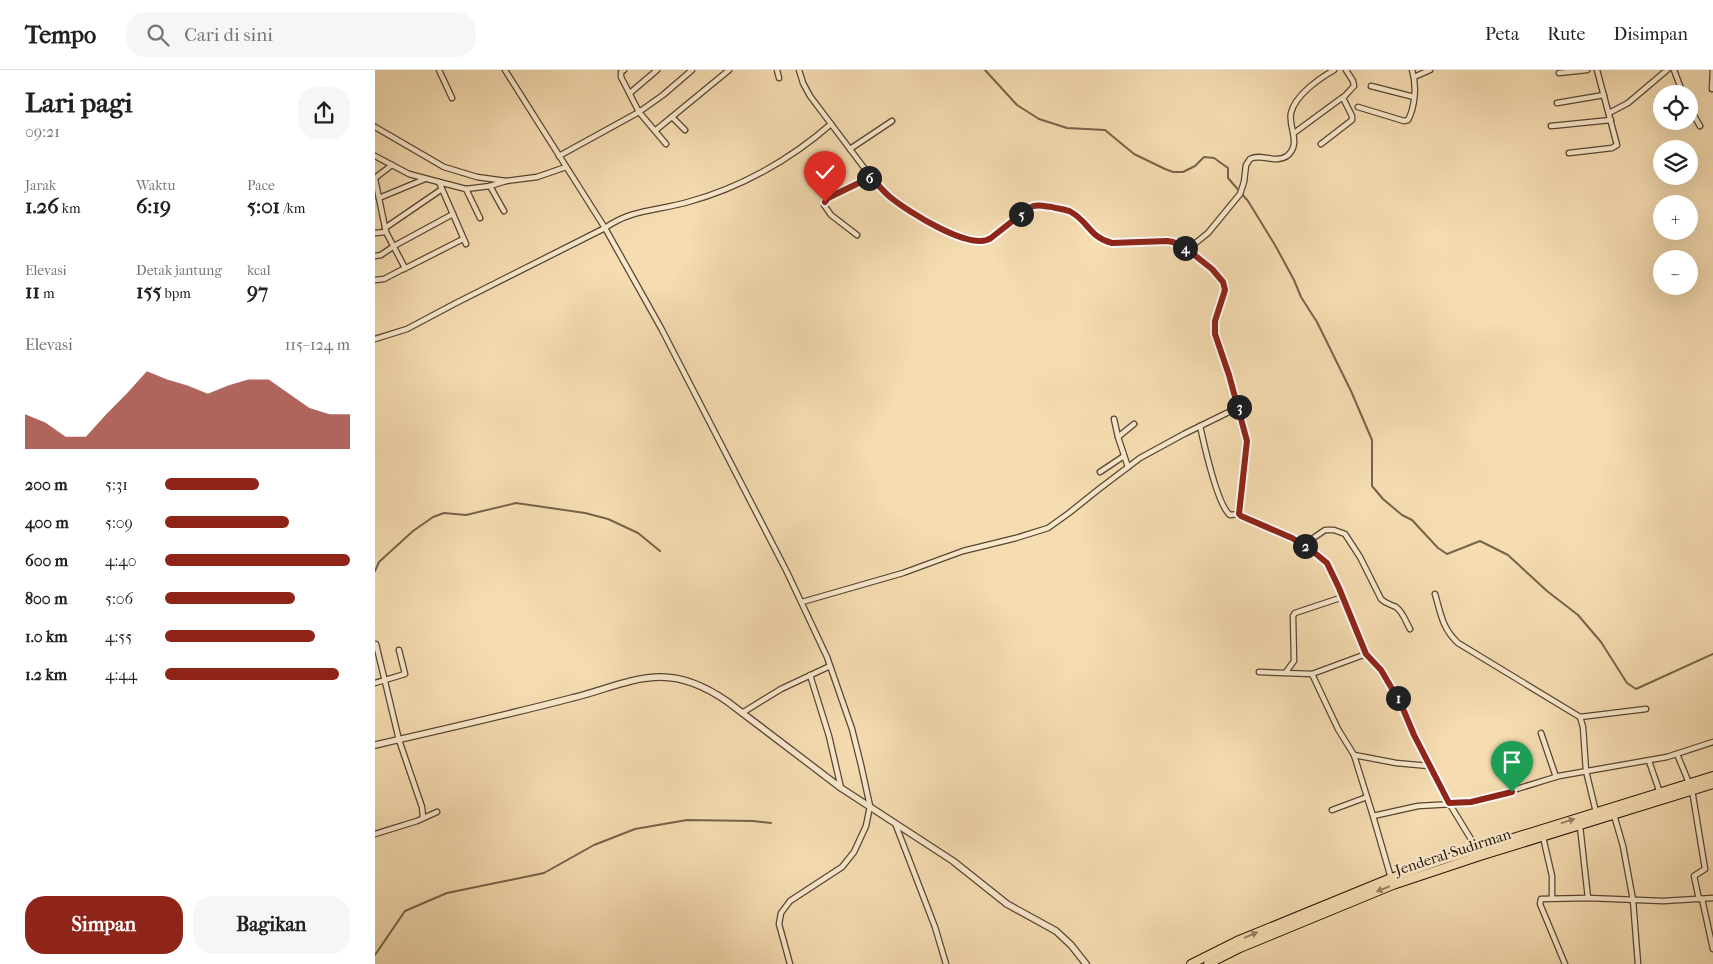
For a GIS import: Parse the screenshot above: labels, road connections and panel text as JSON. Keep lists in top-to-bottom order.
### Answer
{
  "streets": {
    "highway": ["Jenderal Sudirman"]
  },
  "page": {
    "header": "Tempo",
    "search": "Cari di sini",
    "nav": ["Peta", "Rute", "Disimpan"],
    "heading": ["Lari pagi", "09:21"],
    "map_buttons": ["+", "−"],
    "stats": [
      ["Jarak", "1.26 km"],
      ["Waktu", "6:19"],
      ["Pace", "5:01 /km"],
      ["Elevasi", "11 m"],
      ["Detak jantung", "155 bpm"],
      ["kcal", "97"]
    ],
    "pins": [
      "6",
      "5",
      "4",
      "3",
      "2",
      "1"
    ],
    "chart": ["Elevasi", "115–124 m"],
    "list": [
      {
        "name": "200 m",
        "note": "5:31"
      },
      {
        "name": "400 m",
        "note": "5:09"
      },
      {
        "name": "600 m",
        "note": "4:40"
      },
      {
        "name": "800 m",
        "note": "5:06"
      },
      {
        "name": "1.0 km",
        "note": "4:55"
      },
      {
        "name": "1.2 km",
        "note": "4:44"
      }
    ],
    "buttons": ["Simpan", "Bagikan"]
  }
}
